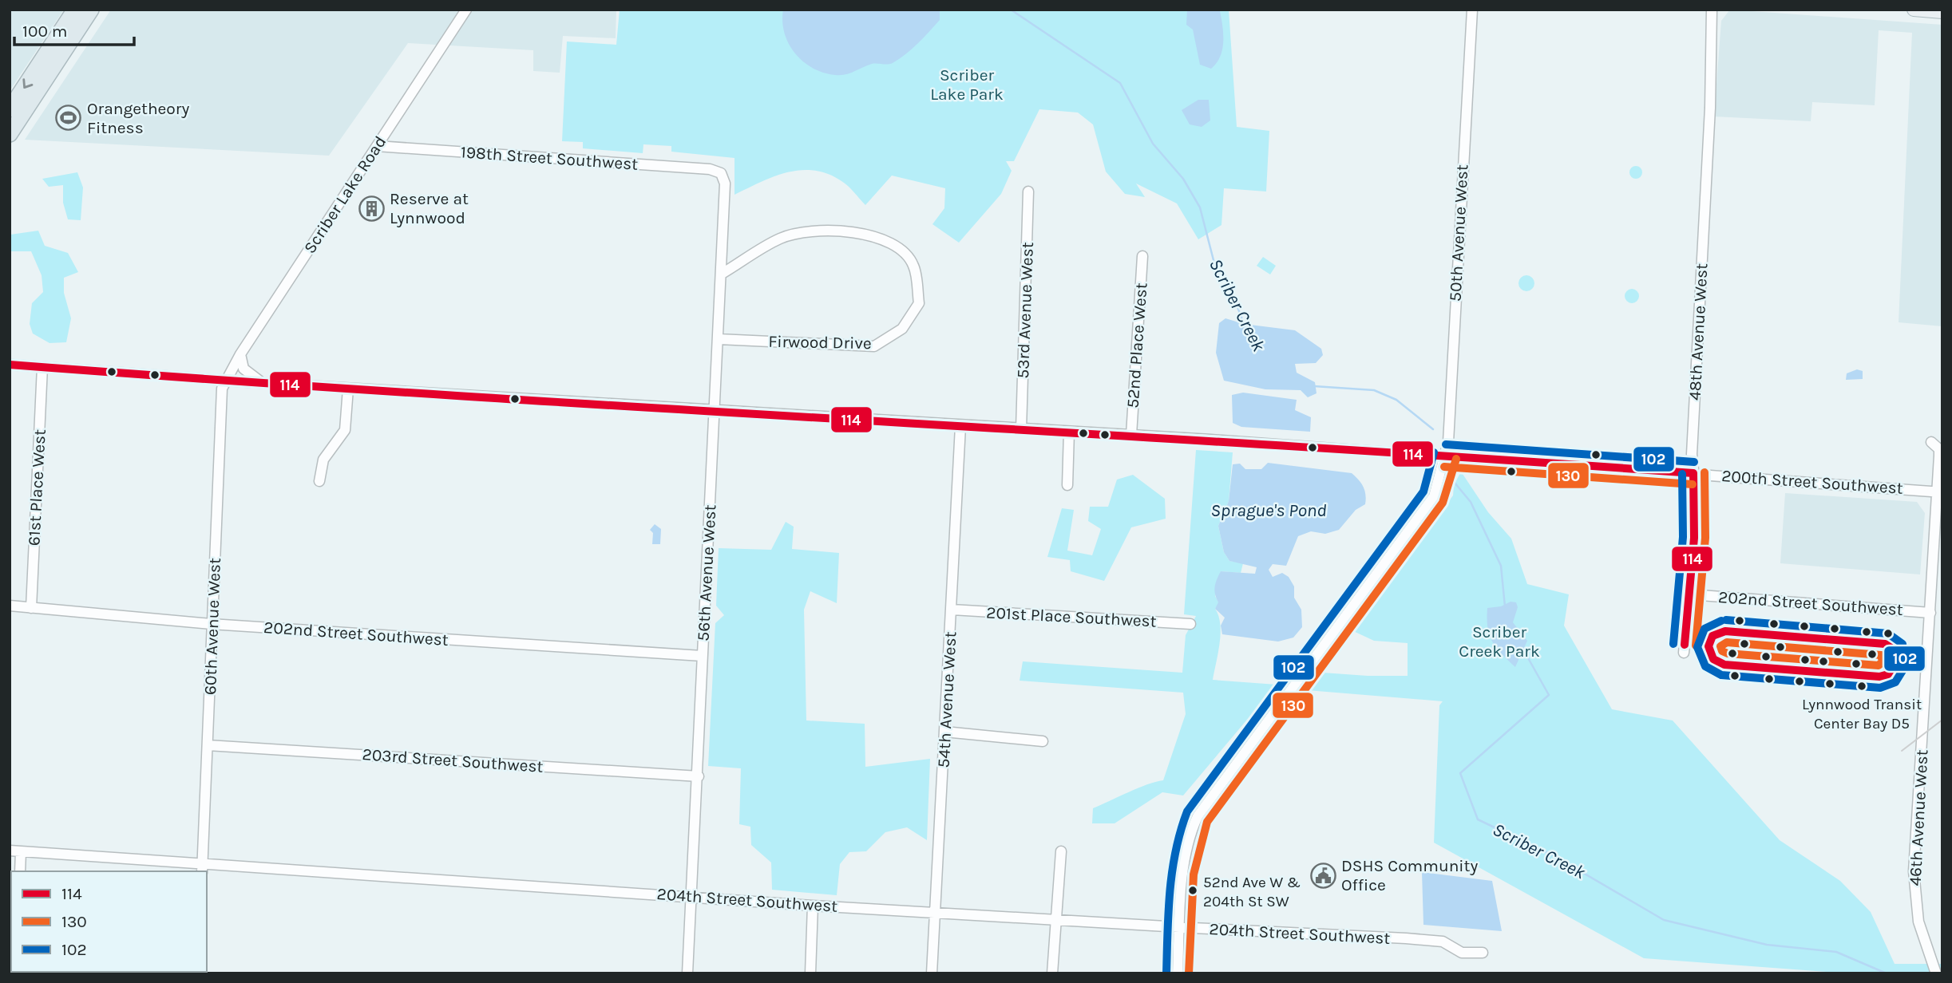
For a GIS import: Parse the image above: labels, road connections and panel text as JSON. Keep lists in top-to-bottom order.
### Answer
{
  "streets": {
    "street": [
      "198th Street Southwest",
      "Scriber Lake Road",
      "50th Avenue West",
      "53rd Avenue West",
      "48th Avenue West",
      "Firwood Drive",
      "52nd Place West",
      "200th Street Southwest",
      "61st Place West",
      "56th Avenue West",
      "202nd Street Southwest",
      "201st Place Southwest",
      "60th Avenue West",
      "54th Avenue West",
      "203rd Street Southwest",
      "46th Avenue West",
      "204th Street Southwest"
    ]
  },
  "crossings": [
    ["198th Street Southwest", "Scriber Lake Road"],
    ["198th Street Southwest", "56th Avenue West"],
    ["Scriber Lake Road", "200th Street Southwest"],
    ["Scriber Lake Road", "60th Avenue West"],
    ["50th Avenue West", "200th Street Southwest"],
    ["50th Avenue West", "204th Street Southwest"],
    ["53rd Avenue West", "200th Street Southwest"],
    ["48th Avenue West", "200th Street Southwest"],
    ["48th Avenue West", "202nd Street Southwest"],
    ["Firwood Drive", "56th Avenue West"],
    ["52nd Place West", "200th Street Southwest"],
    ["200th Street Southwest", "61st Place West"],
    ["200th Street Southwest", "56th Avenue West"],
    ["200th Street Southwest", "60th Avenue West"],
    ["200th Street Southwest", "54th Avenue West"],
    ["200th Street Southwest", "46th Avenue West"],
    ["61st Place West", "202nd Street Southwest"],
    ["56th Avenue West", "202nd Street Southwest"],
    ["56th Avenue West", "203rd Street Southwest"],
    ["56th Avenue West", "204th Street Southwest"],
    ["202nd Street Southwest", "60th Avenue West"],
    ["202nd Street Southwest", "46th Avenue West"],
    ["201st Place Southwest", "54th Avenue West"],
    ["60th Avenue West", "203rd Street Southwest"],
    ["60th Avenue West", "204th Street Southwest"],
    ["54th Avenue West", "204th Street Southwest"]
  ],
  "water": ["Scriber Creek", "Sprague's Pond"],
  "parks": ["Scriber Lake Park", "Scriber Creek Park"],
  "places": {
    "sports": ["Orangetheory Fitness"],
    "building": ["Reserve at Lynnwood"],
    "other": ["Lynnwood Transit Center Bay D5", "52nd Ave W & 204th St SW"],
    "public building": ["DSHS Community Office"]
  },
  "lines": ["transit line 114", "transit line 102", "transit line 130"],
  "legend": ["114", "130", "102"],
  "scale_bar": "100 m"
}
